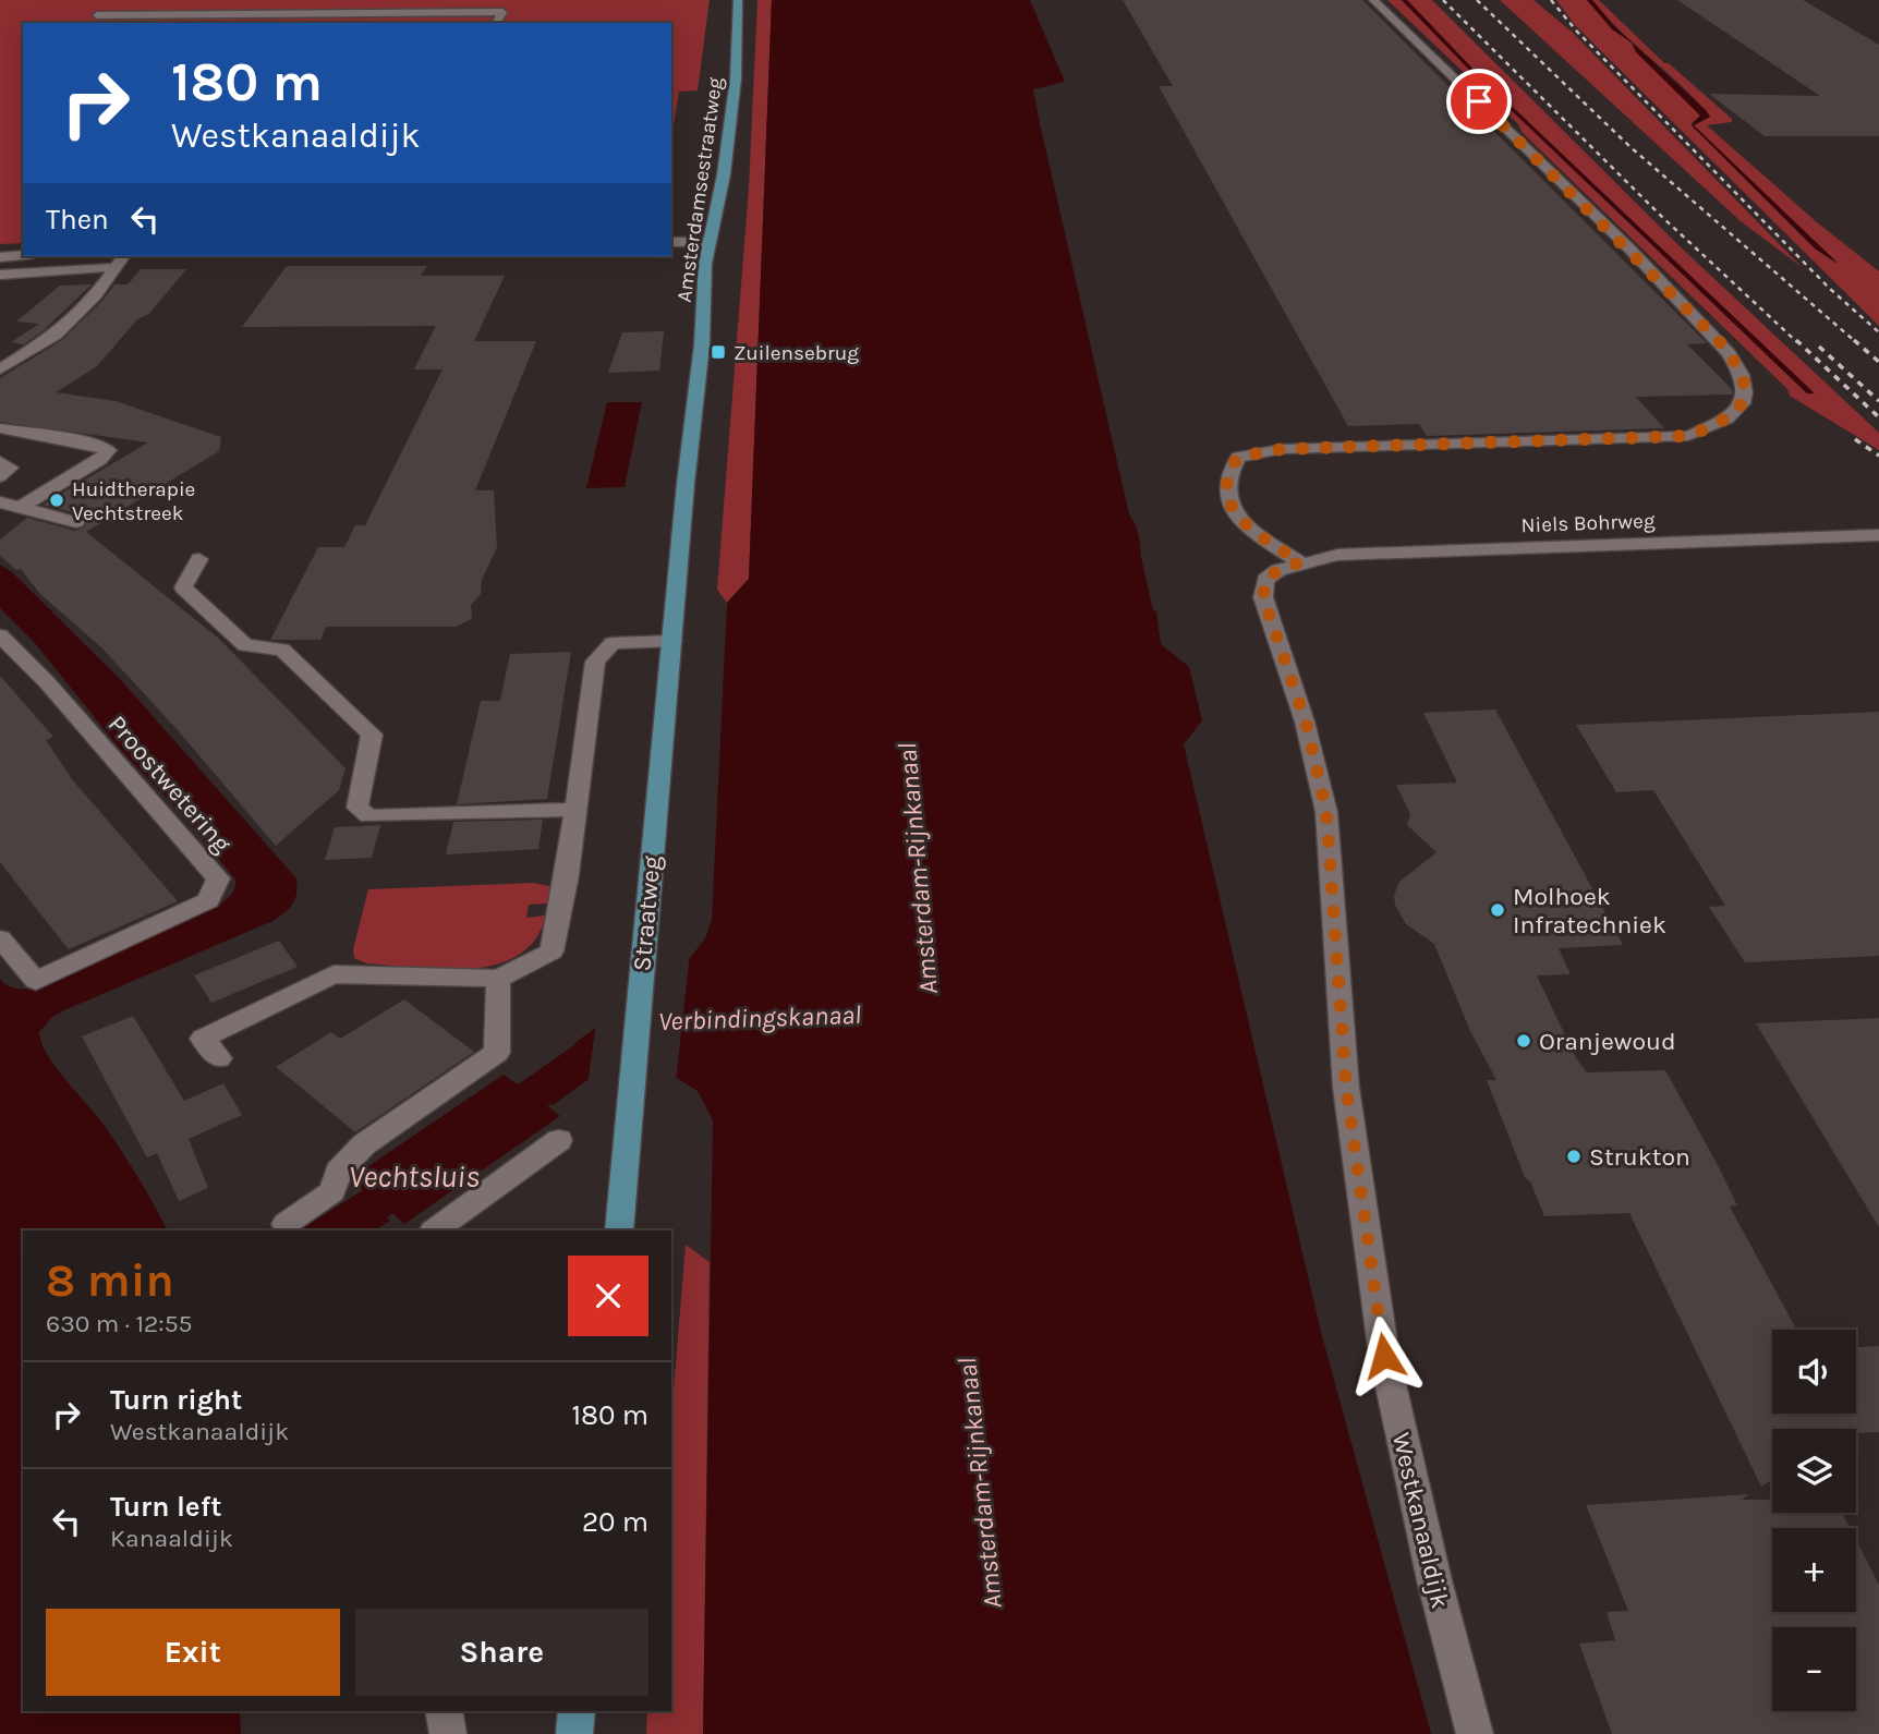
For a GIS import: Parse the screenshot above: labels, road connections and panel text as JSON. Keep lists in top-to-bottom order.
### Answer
{
  "streets": {
    "main road": ["Amsterdamsestraatweg", "Straatweg"],
    "street": ["Niels Bohrweg", "Proostwetering", "Westkanaaldijk"]
  },
  "crossings": [
    ["Amsterdamsestraatweg", "Straatweg"],
    ["Niels Bohrweg", "Westkanaaldijk"]
  ],
  "water": ["Amsterdam-Rijnkanaal", "Verbindingskanaal", "Vechtsluis"],
  "places": {
    "transit": ["Zuilensebrug"],
    "other": [
      "Huidtherapie Vechtstreek",
      "Molhoek Infratechniek",
      "Oranjewoud",
      "Strukton"
    ]
  },
  "page": {
    "turn": ["180 m", "Westkanaaldijk"],
    "then": "Then",
    "heading": ["8 min", "630 m · 12:55"],
    "map_buttons": ["+", "−"],
    "list": [
      {
        "name": "Turn right",
        "note": "Westkanaaldijk",
        "value": "180 m"
      },
      {
        "name": "Turn left",
        "note": "Kanaaldijk",
        "value": "20 m"
      }
    ],
    "buttons": ["Exit", "Share"]
  }
}
